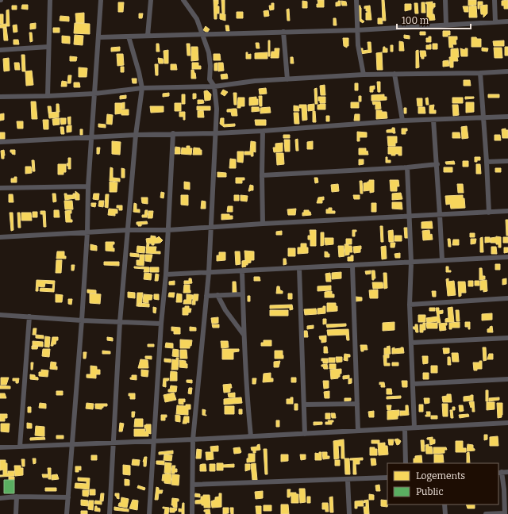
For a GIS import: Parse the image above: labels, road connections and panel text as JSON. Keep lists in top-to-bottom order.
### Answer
{
  "legend": ["Logements", "Public"],
  "scale_bar": "100 m"
}
